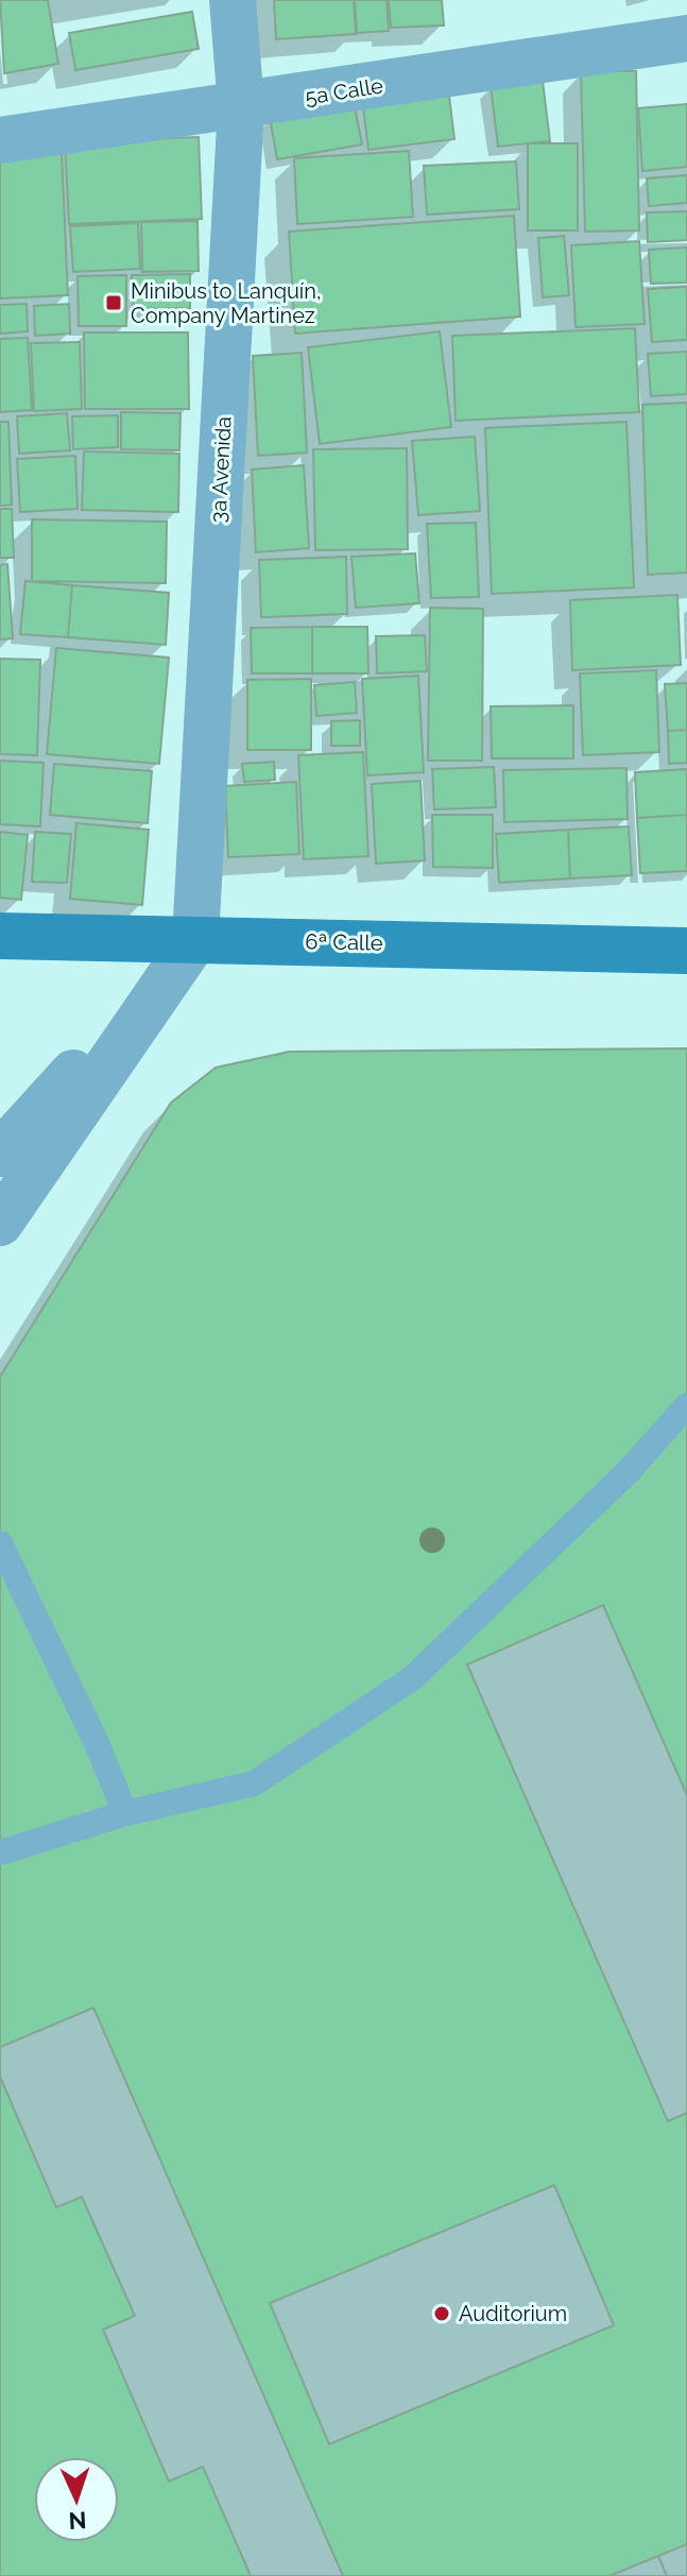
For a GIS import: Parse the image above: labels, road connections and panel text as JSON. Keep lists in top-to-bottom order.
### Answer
{
  "streets": {
    "main road": ["6ª Calle"],
    "street": ["5a Calle", "3a Avenida"]
  },
  "crossings": [
    ["5a Calle", "3a Avenida"],
    ["3a Avenida", "6ª Calle"]
  ],
  "places": {
    "transit": ["Minibus to Lanquín, Company Martinez"],
    "other": ["Auditorium"]
  },
  "north": "bottom"
}
